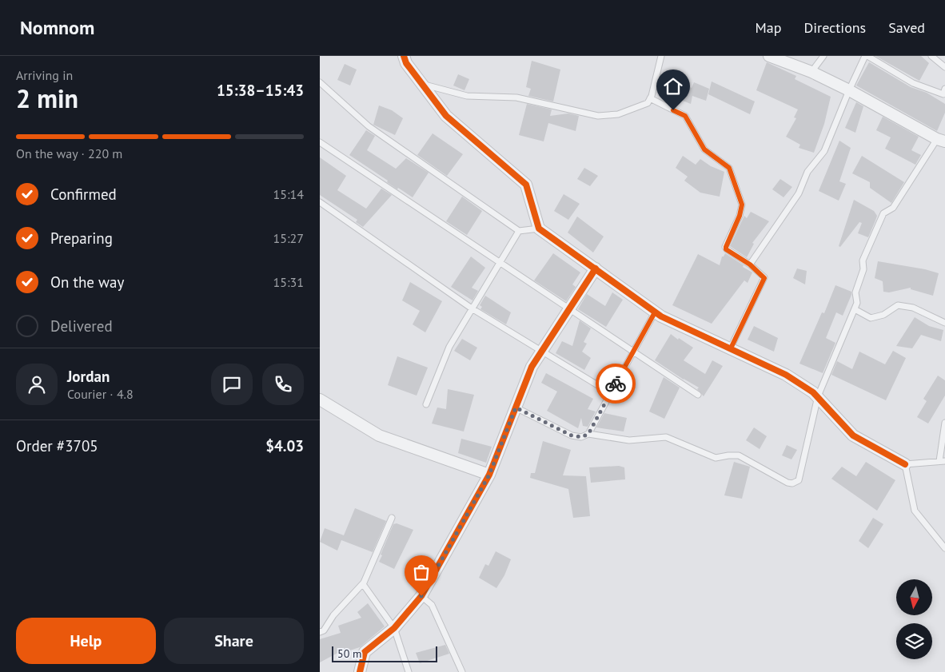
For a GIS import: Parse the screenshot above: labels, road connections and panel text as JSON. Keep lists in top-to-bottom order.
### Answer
{
  "scale_bar": "50 m",
  "north": "bottom",
  "page": {
    "header": "Nomnom",
    "nav": ["Map", "Directions", "Saved"],
    "heading": ["2 min", "Arriving in", "15:38–15:43"],
    "panel": [
      "Jordan",
      "Courier · 4.8",
      "Order #3705",
      "$4.03"
    ],
    "bar": "On the way · 220 m",
    "list": [
      ["Confirmed", "15:14"],
      ["Preparing", "15:27"],
      ["On the way", "15:31"],
      "Delivered"
    ],
    "buttons": ["Help", "Share"],
    "scale": "50 m"
  }
}
